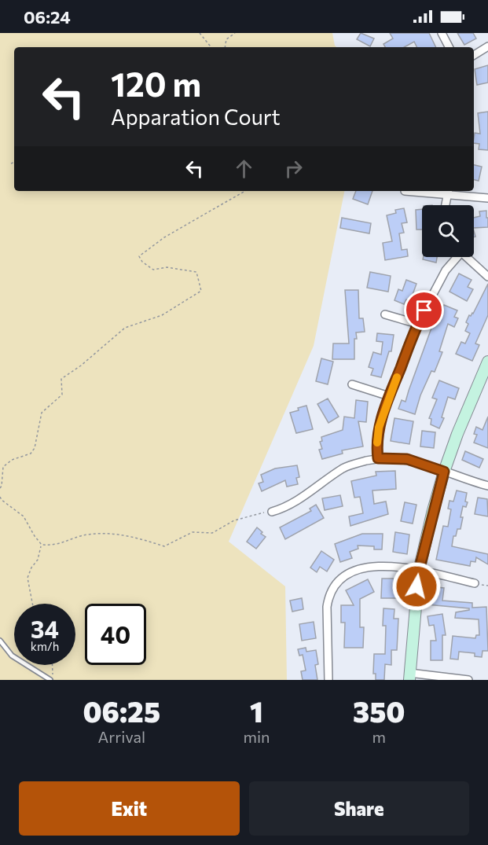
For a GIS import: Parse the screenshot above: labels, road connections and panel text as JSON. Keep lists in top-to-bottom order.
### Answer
{
  "page": {
    "status": "06:24",
    "turn": ["120 m", "Apparation Court"],
    "speed": "34 km/h",
    "limit": "40",
    "eta": [
      "06:25",
      "Arrival",
      "1",
      "min",
      "350",
      "m"
    ],
    "buttons": ["Exit", "Share"]
  }
}
